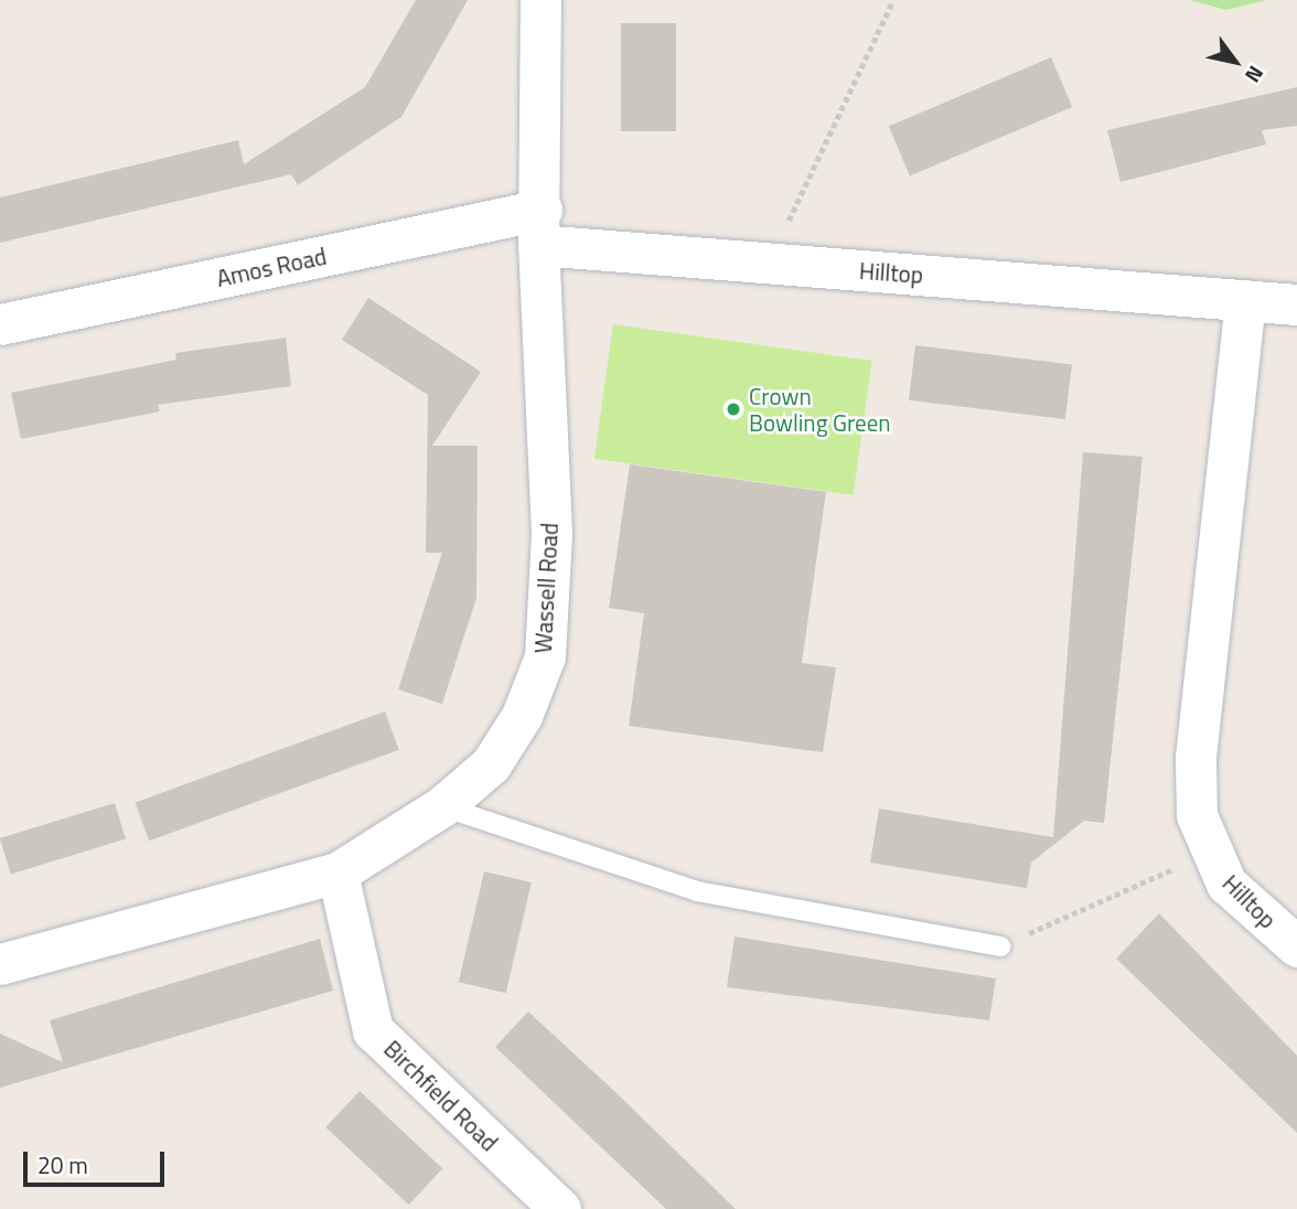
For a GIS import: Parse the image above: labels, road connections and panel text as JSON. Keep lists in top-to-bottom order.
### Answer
{
  "streets": {
    "street": [
      "Amos Road",
      "Hilltop",
      "Wassell Road",
      "Birchfield Road"
    ]
  },
  "crossings": [
    ["Amos Road", "Hilltop"],
    ["Amos Road", "Wassell Road"],
    ["Hilltop", "Wassell Road"],
    ["Wassell Road", "Birchfield Road"]
  ],
  "places": ["Crown Bowling Green"],
  "scale_bar": "20 m",
  "north": "bottom right"
}
